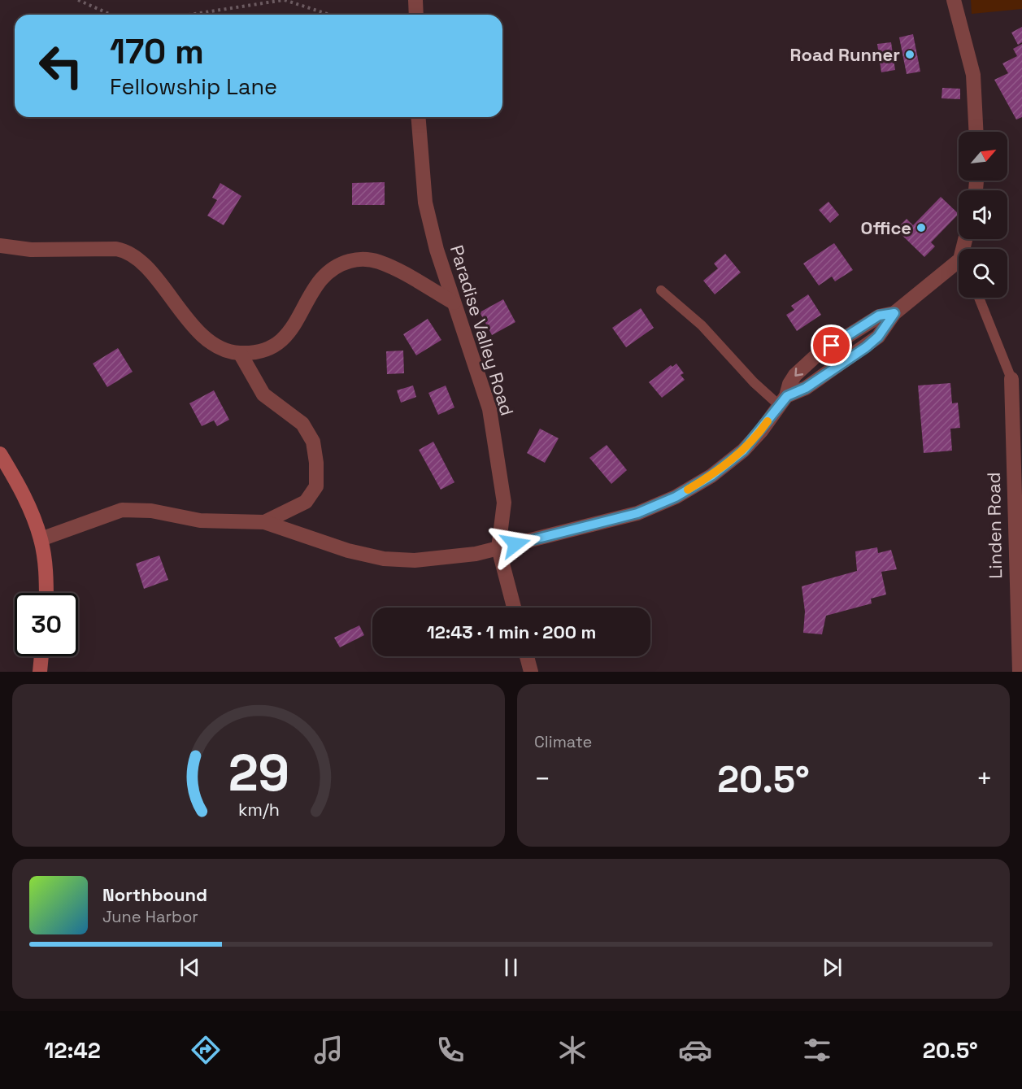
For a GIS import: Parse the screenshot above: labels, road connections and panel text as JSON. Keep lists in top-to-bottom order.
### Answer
{
  "streets": {
    "street": ["Paradise Valley Road", "Linden Road"]
  },
  "places": ["Road Runner", "Office"],
  "north": "top right",
  "page": {
    "turn": ["170 m", "Fellowship Lane"],
    "limit": "30",
    "trip": "12:43 · 1 min · 200 m",
    "tile": "Climate",
    "heat": ["−", "20.5°", "+"],
    "song": ["Northbound", "June Harbor"],
    "tabs": ["12:42", "20.5°"],
    "gauge": ["29", "km/h"]
  }
}
